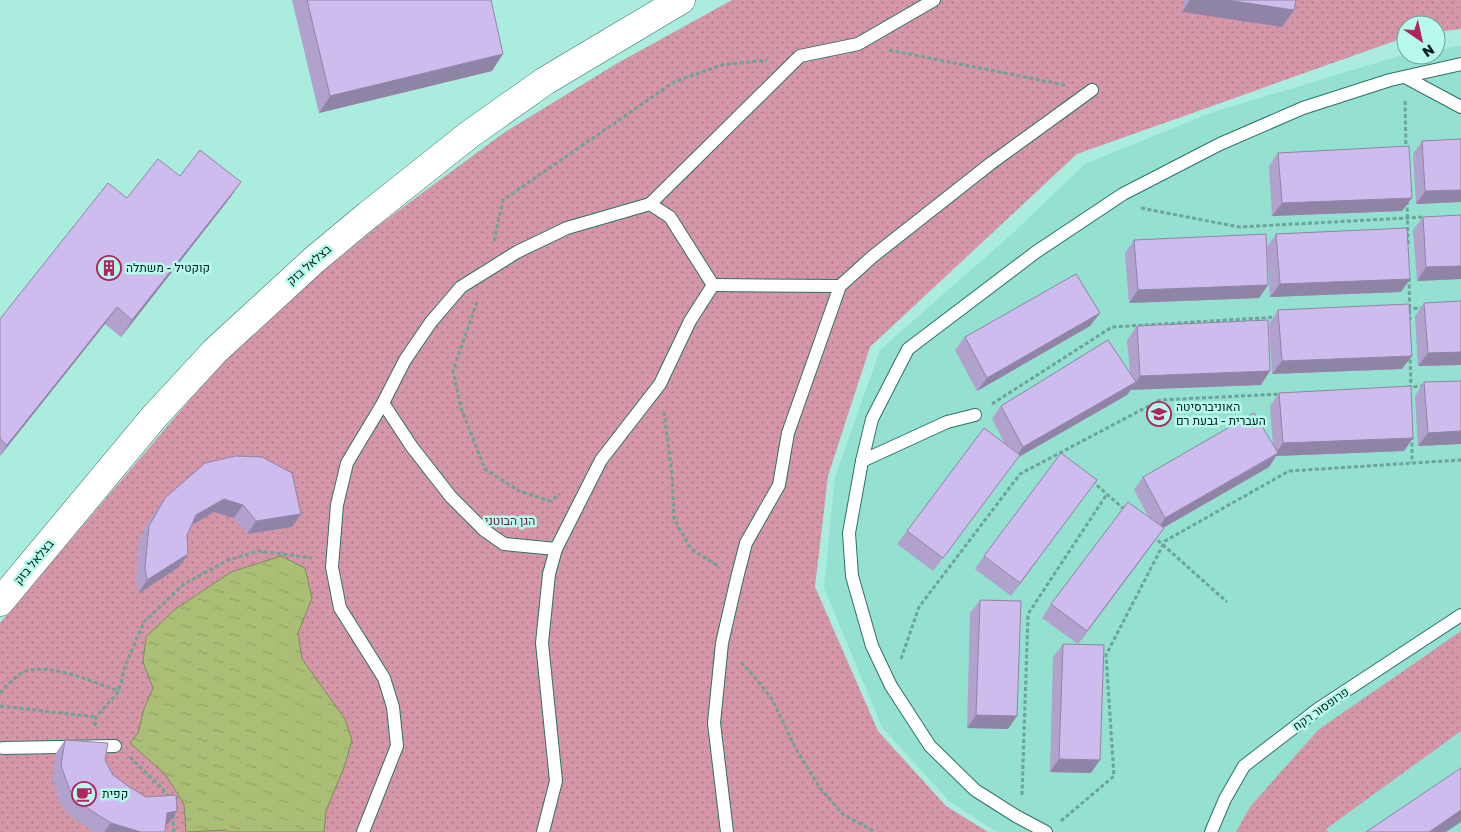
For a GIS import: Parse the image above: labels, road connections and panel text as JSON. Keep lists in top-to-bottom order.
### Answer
{
  "streets": {
    "street": ["בצלאל בזק"],
    "lane": ["פרופסור רקח"]
  },
  "parks": ["הגן הבוטני"],
  "places": {
    "building": ["קוקטיל - משתלה"],
    "school or university": ["האוניברסיטה העברית - גבעת רם"],
    "cafe": ["קפית"]
  },
  "north": "bottom right"
}
